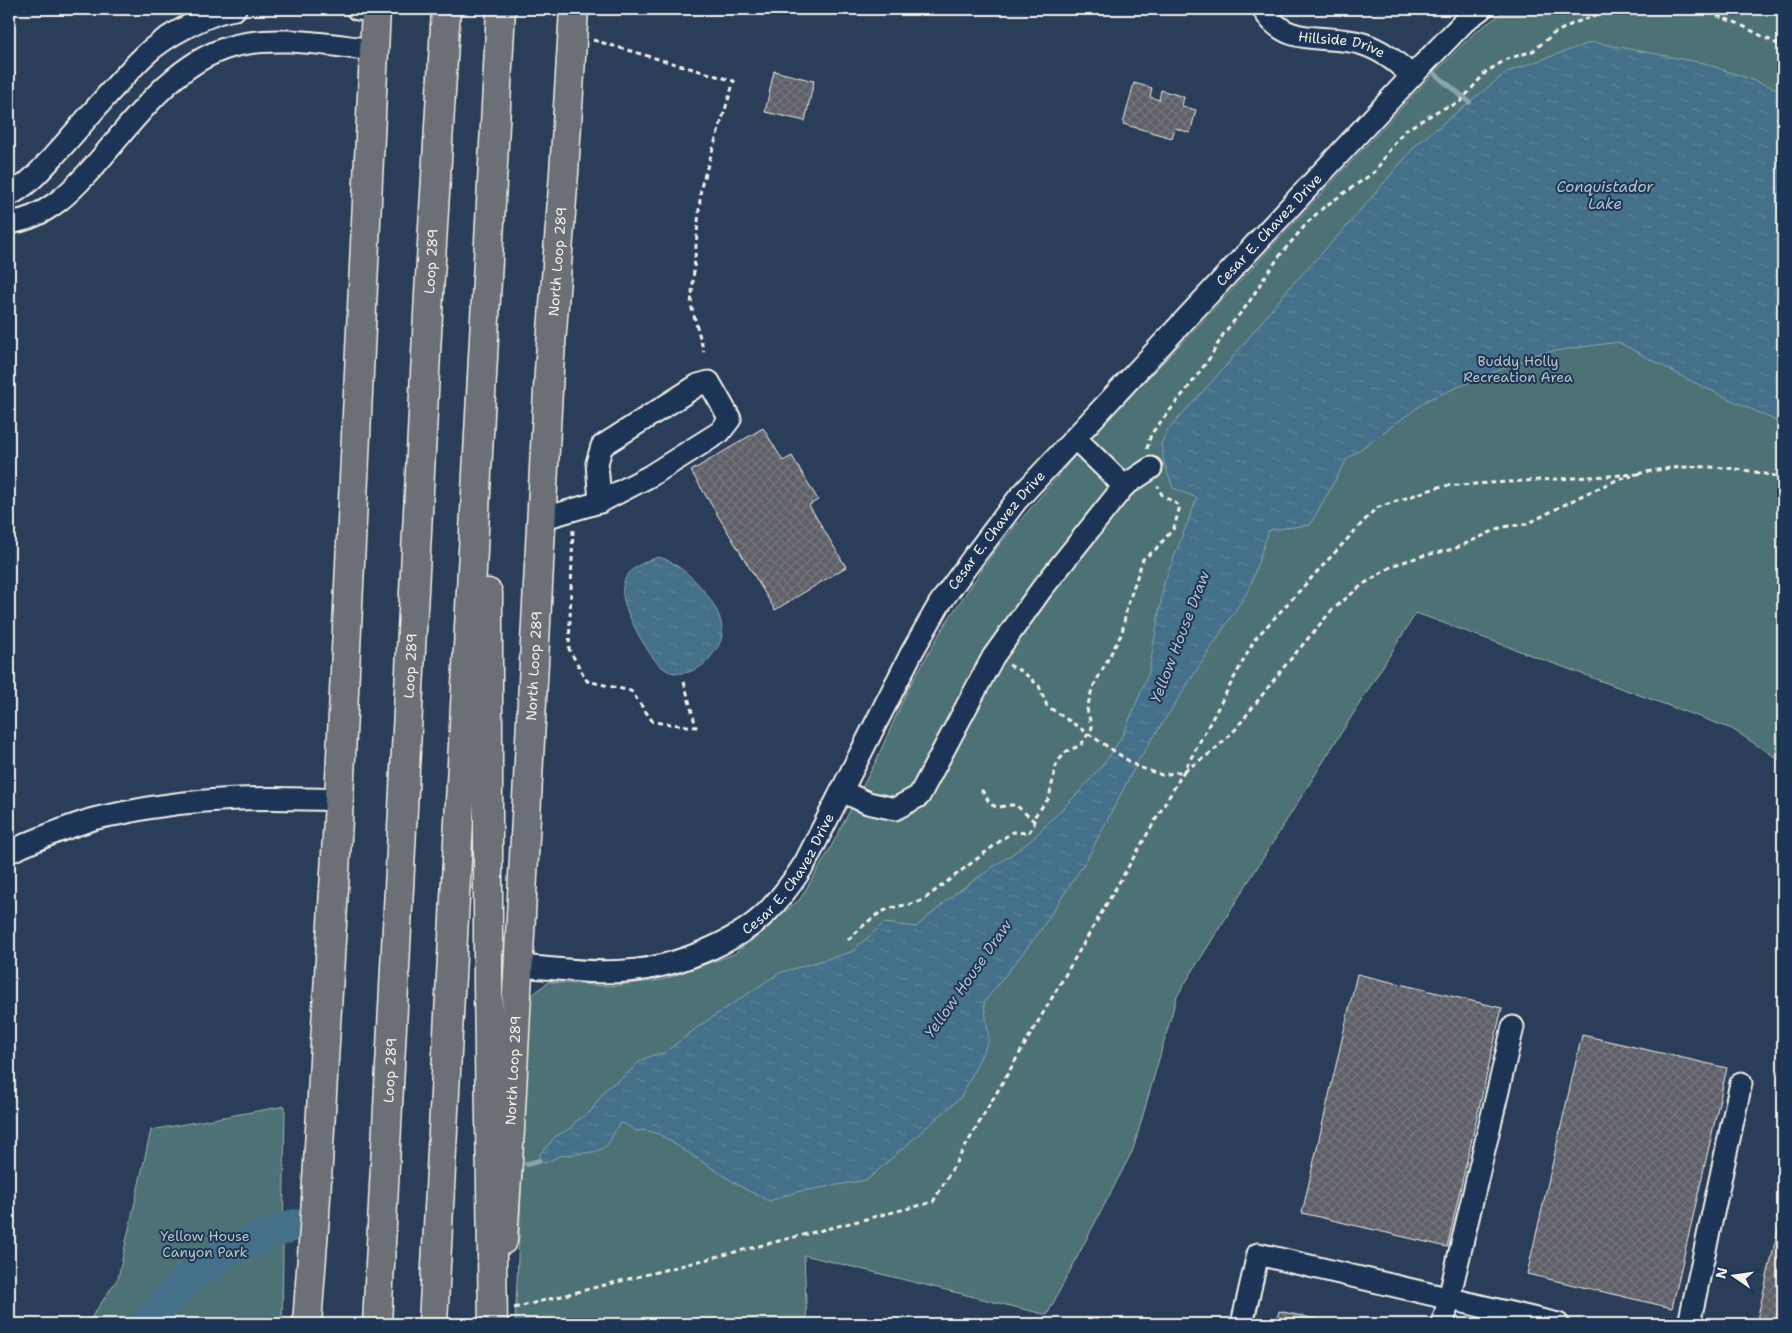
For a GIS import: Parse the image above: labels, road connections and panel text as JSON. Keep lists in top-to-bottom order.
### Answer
{
  "streets": {
    "main road": ["Loop 289", "North Loop 289"],
    "street": ["Hillside Drive", "Cesar E. Chavez Drive"]
  },
  "crossings": [
    ["Hillside Drive", "Cesar E. Chavez Drive"],
    ["Cesar E. Chavez Drive", "North Loop 289"]
  ],
  "water": ["Conquistador Lake", "Yellow House Draw"],
  "parks": ["Buddy Holly Recreation Area", "Yellow House Canyon Park"],
  "north": "left"
}
